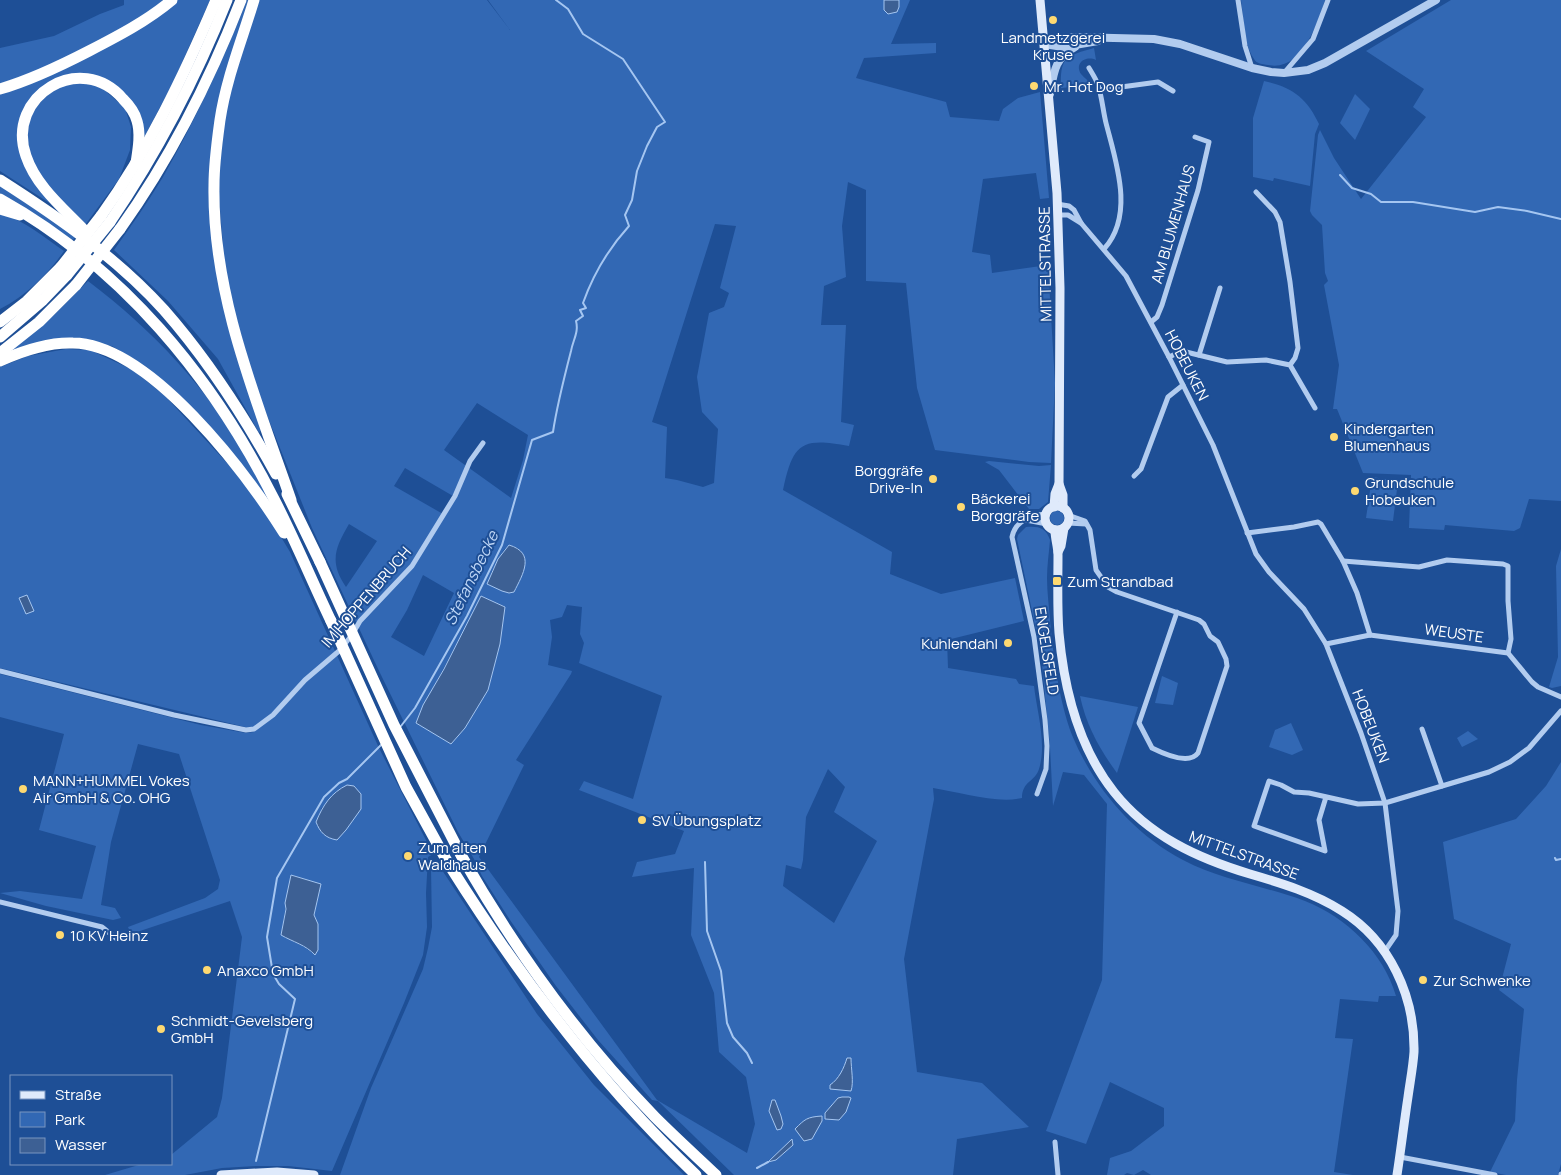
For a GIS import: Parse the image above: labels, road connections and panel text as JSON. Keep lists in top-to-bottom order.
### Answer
{
  "streets": {
    "main road": ["MITTELSTRASSE"],
    "street": [
      "AM BLUMENHAUS",
      "HOBEUKEN",
      "IM HOPPENBRUCH",
      "WEUSTE",
      "ENGELSFELD"
    ]
  },
  "crossings": [
    ["AM BLUMENHAUS", "HOBEUKEN"],
    ["MITTELSTRASSE", "HOBEUKEN"],
    ["HOBEUKEN", "WEUSTE"]
  ],
  "water": ["Stefansbecke"],
  "places": {
    "other": [
      "Landmetzgerei Kruse",
      "Mr. Hot Dog",
      "Kindergarten Blumenhaus",
      "Borggräfe Drive-In",
      "Grundschule Hobeuken",
      "Bäckerei Borggräfe",
      "Kuhlendahl",
      "MANN+HUMMEL Vokes Air GmbH & Co. OHG",
      "SV Übungsplatz",
      "Zum alten Waldhaus",
      "10 KV Heinz",
      "Anaxco GmbH",
      "Zur Schwenke",
      "Schmidt-Gevelsberg GmbH"
    ],
    "transit": ["Zum Strandbad"]
  },
  "legend": ["Straße", "Park", "Wasser"]
}
